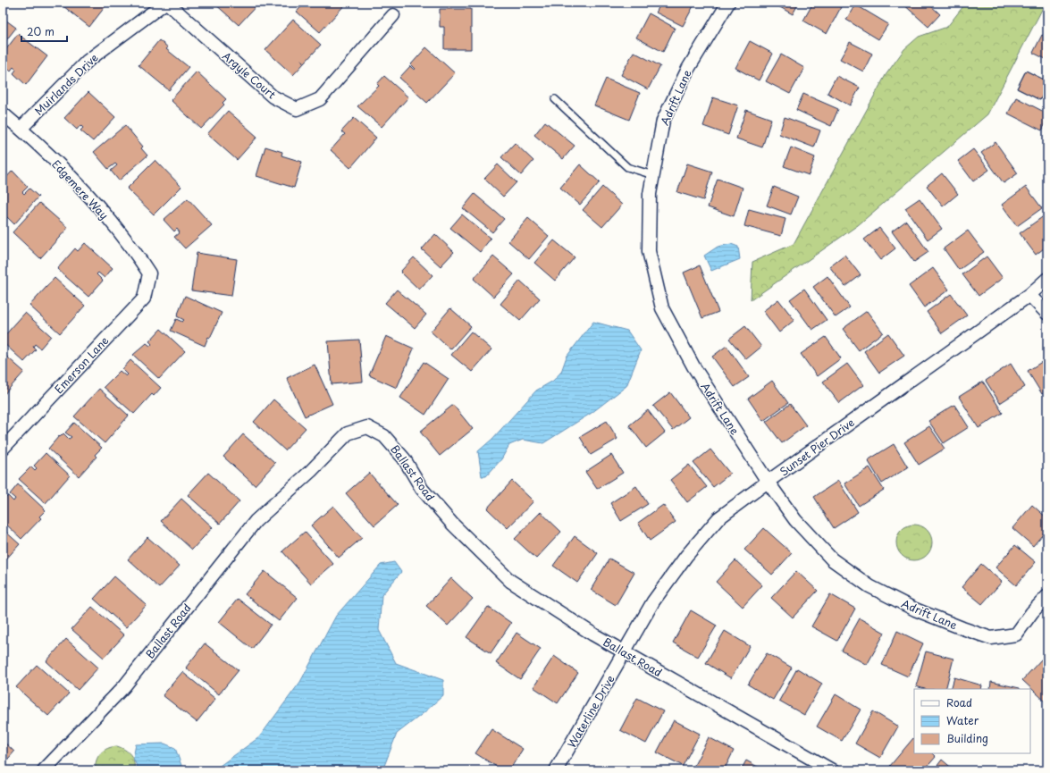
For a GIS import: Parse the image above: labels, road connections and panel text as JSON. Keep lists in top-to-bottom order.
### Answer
{
  "streets": {
    "street": [
      "Argyle Court",
      "Muirlands Drive",
      "Adrift Lane",
      "Edgemere Way",
      "Emerson Lane",
      "Sunset Pier Drive",
      "Ballast Road",
      "Waterline Drive"
    ]
  },
  "crossings": [
    ["Argyle Court", "Muirlands Drive"],
    ["Muirlands Drive", "Edgemere Way"],
    ["Adrift Lane", "Sunset Pier Drive"],
    ["Edgemere Way", "Emerson Lane"],
    ["Sunset Pier Drive", "Ballast Road"],
    ["Sunset Pier Drive", "Waterline Drive"],
    ["Ballast Road", "Waterline Drive"]
  ],
  "legend": ["Road", "Water", "Building"],
  "scale_bar": "20 m"
}
